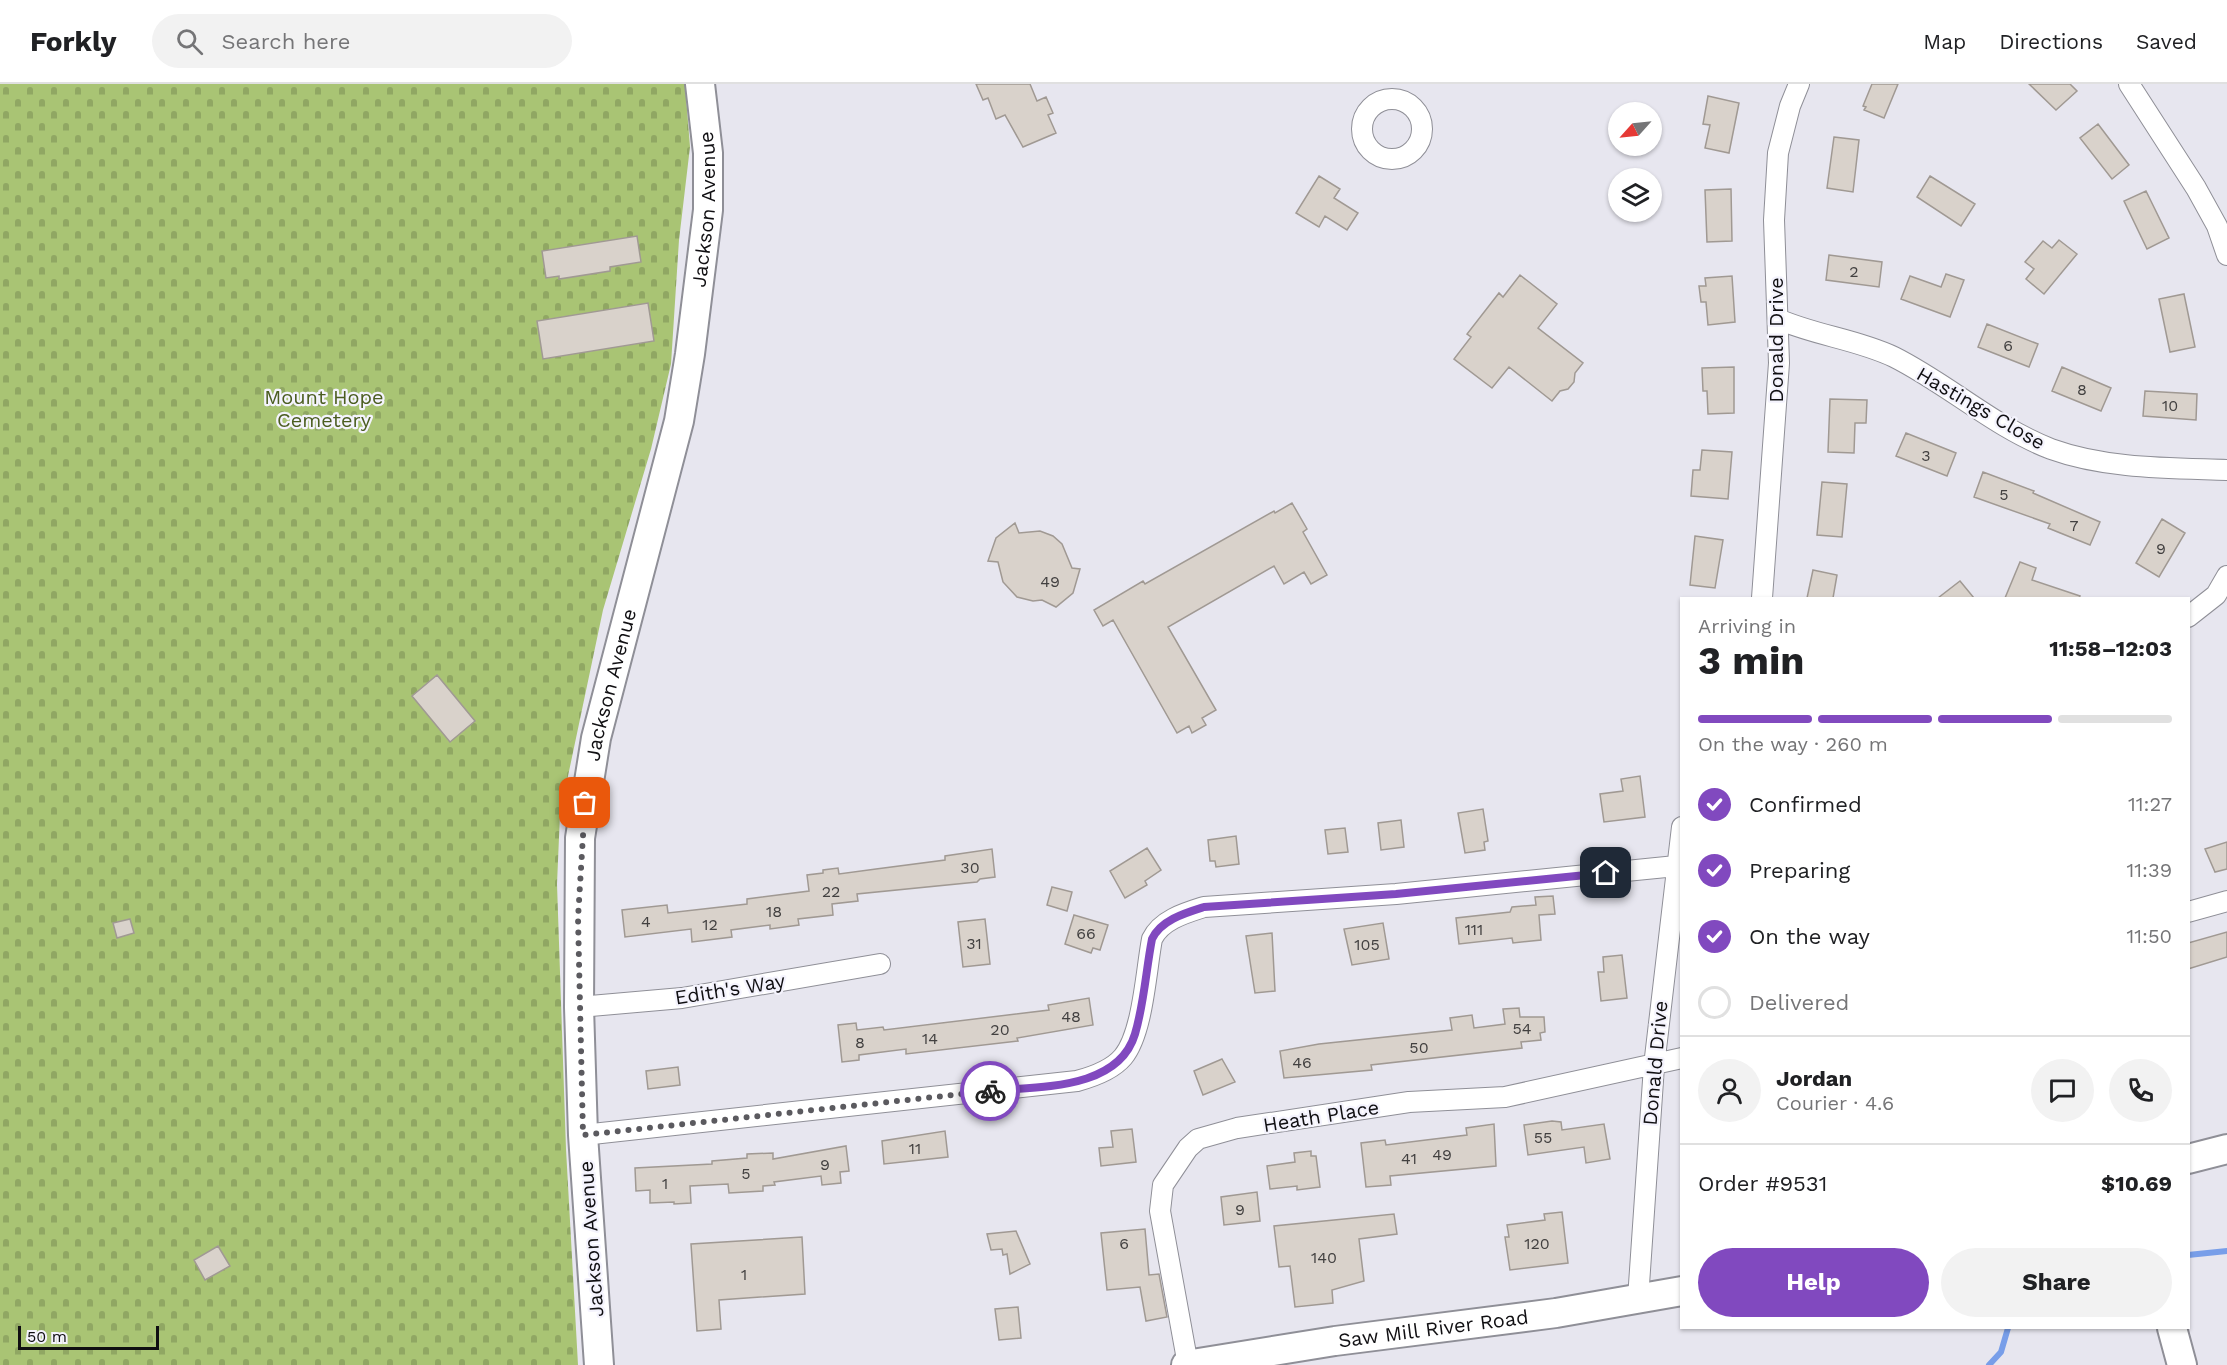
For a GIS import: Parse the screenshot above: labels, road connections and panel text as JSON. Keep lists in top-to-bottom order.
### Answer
{
  "streets": {
    "main road": ["Jackson Avenue", "Saw Mill River Road"],
    "street": [
      "Donald Drive",
      "Hastings Close",
      "Edith's Way",
      "Heath Place"
    ]
  },
  "crossings": [
    ["Jackson Avenue", "Edith's Way"],
    ["Donald Drive", "Hastings Close"],
    ["Donald Drive", "Heath Place"],
    ["Donald Drive", "Saw Mill River Road"],
    ["Heath Place", "Saw Mill River Road"]
  ],
  "parks": ["Mount Hope Cemetery"],
  "house_numbers": [
    "2",
    "6",
    "8",
    "10",
    "3",
    "5",
    "7",
    "9",
    "49",
    "30",
    "22",
    "18",
    "4",
    "12",
    "111",
    "66",
    "31",
    "105",
    "48",
    "54",
    "20",
    "14",
    "8",
    "50",
    "46",
    "55",
    "11",
    "49",
    "41",
    "9",
    "5",
    "1",
    "9",
    "6",
    "120",
    "140",
    "1"
  ],
  "scale_bar": "50 m",
  "north": "bottom left",
  "page": {
    "header": "Forkly",
    "search": "Search here",
    "nav": ["Map", "Directions", "Saved"],
    "heading": ["3 min", "Arriving in", "11:58–12:03"],
    "panel": [
      "Jordan",
      "Courier · 4.6",
      "Order #9531",
      "$10.69"
    ],
    "bar": "On the way · 260 m",
    "list": [
      ["Confirmed", "11:27"],
      ["Preparing", "11:39"],
      ["On the way", "11:50"],
      "Delivered"
    ],
    "buttons": ["Help", "Share"],
    "scale": "50 m"
  }
}
